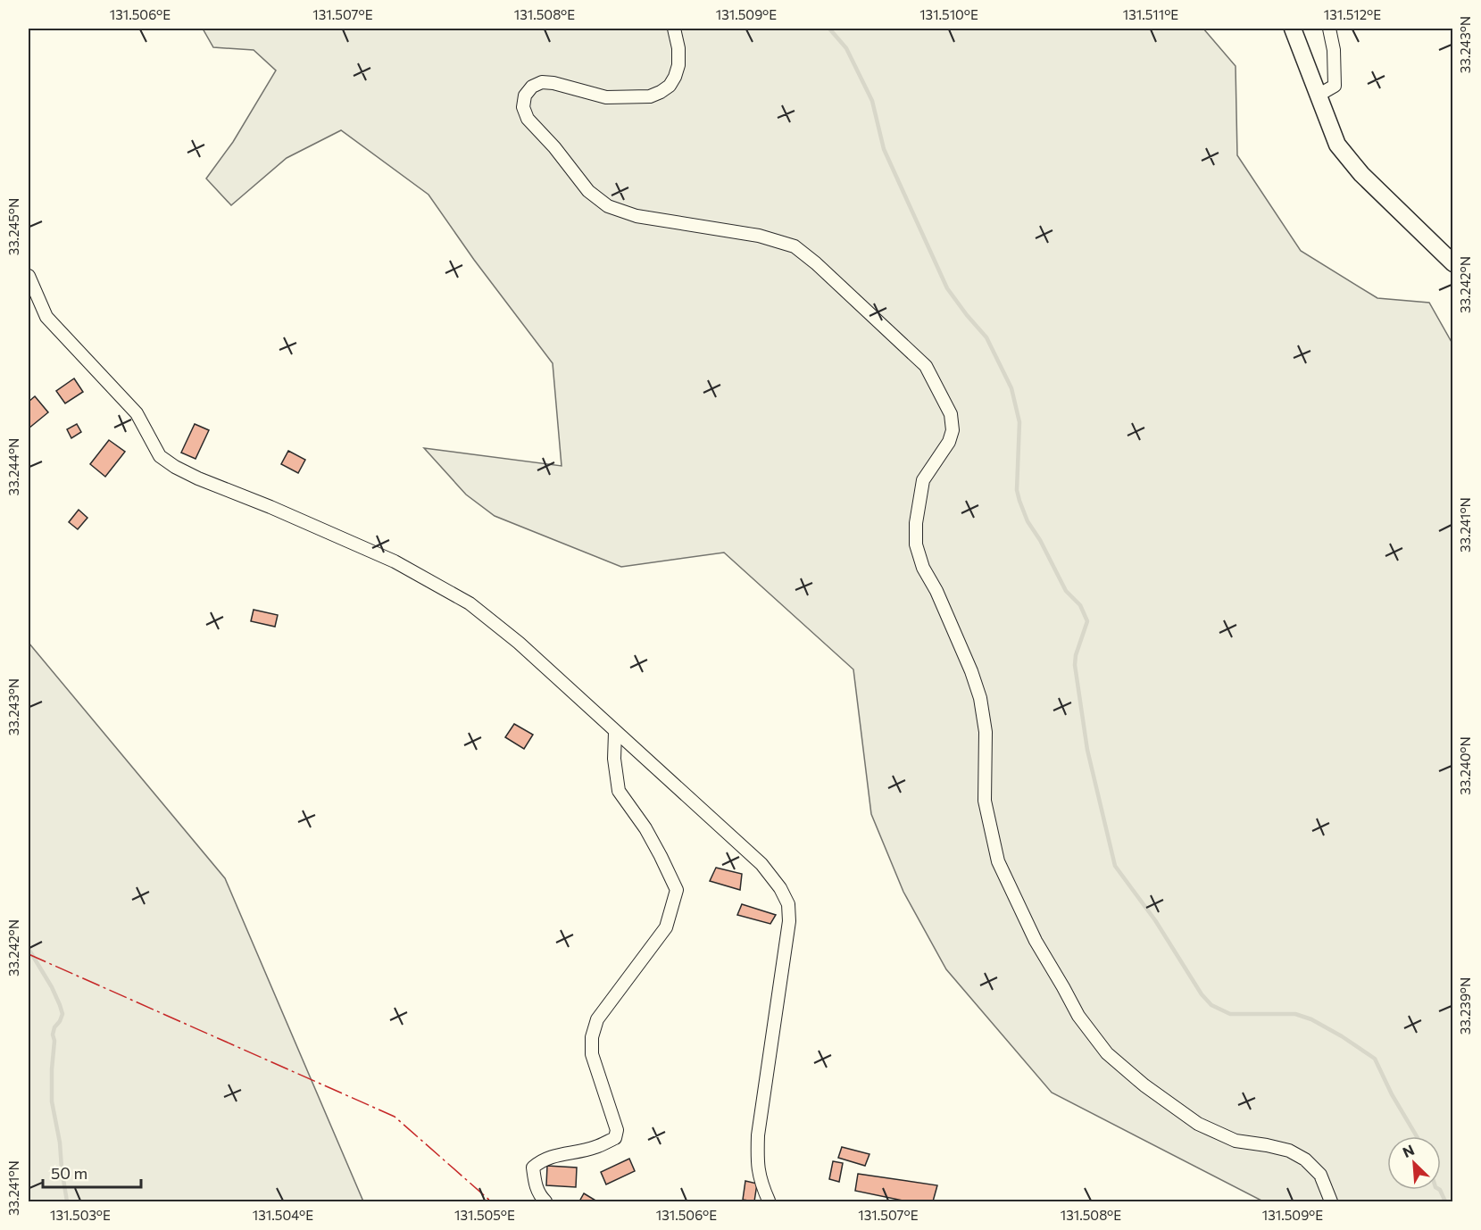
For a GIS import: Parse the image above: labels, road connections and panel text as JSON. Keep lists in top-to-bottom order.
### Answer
{
  "scale_bar": "50 m",
  "north": "top left",
  "coordinates": [
    "131.506°E",
    "131.507°E",
    "131.508°E",
    "131.509°E",
    "131.510°E",
    "131.511°E",
    "131.512°E",
    "33.243°N",
    "33.245°N",
    "33.242°N",
    "33.244°N",
    "33.241°N",
    "33.240°N",
    "33.239°N",
    "131.503°E",
    "131.504°E",
    "131.505°E"
  ]
}
